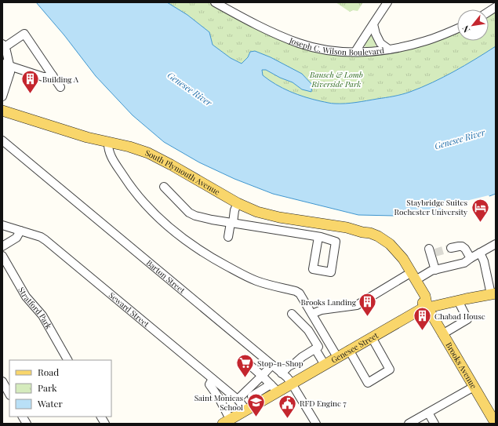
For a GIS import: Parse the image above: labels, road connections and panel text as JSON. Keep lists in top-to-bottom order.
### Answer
{
  "streets": {
    "main road": ["South Plymouth Avenue", "Genesee Street", "Brooks Avenue"],
    "street": [
      "Joseph C. Wilson Boulevard",
      "Barton Street",
      "Stratford Park",
      "Seward Street"
    ]
  },
  "crossings": [
    ["South Plymouth Avenue", "Genesee Street"],
    ["South Plymouth Avenue", "Brooks Avenue"],
    ["Barton Street", "Genesee Street"],
    ["Seward Street", "Genesee Street"],
    ["Genesee Street", "Brooks Avenue"]
  ],
  "water": ["Genesee River"],
  "parks": ["Bausch & Lomb Riverside Park"],
  "places": {
    "building": ["Building A", "Brooks Landing", "Chabad House"],
    "hotel": ["Staybridge Suites Rochester University"],
    "supermarket": ["Stop-n-Shop"],
    "school or university": ["Saint Monicas School"],
    "public building": ["RFD Engine 7"]
  },
  "legend": ["Road", "Park", "Water"],
  "north": "bottom left"
}
